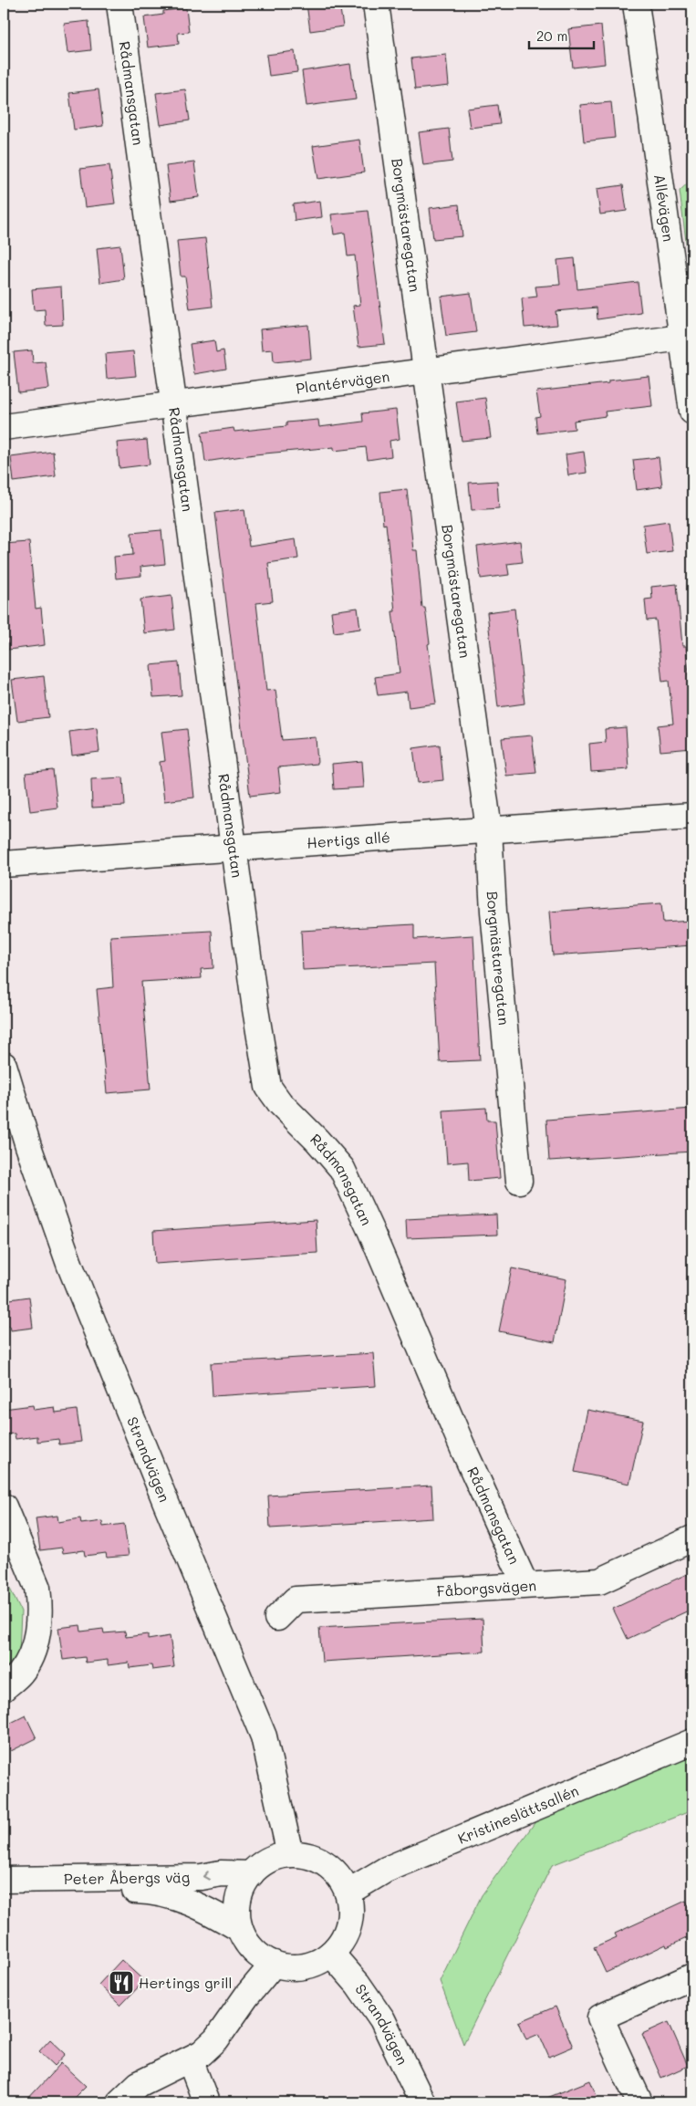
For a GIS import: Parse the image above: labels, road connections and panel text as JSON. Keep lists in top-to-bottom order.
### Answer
{
  "streets": {
    "street": [
      "Rådmansgatan",
      "Allévägen",
      "Borgmästaregatan",
      "Plantérvägen",
      "Hertigs allé",
      "Strandvägen",
      "Fåborgsvägen",
      "Kristineslättsallén",
      "Peter Åbergs väg"
    ]
  },
  "crossings": [
    ["Rådmansgatan", "Plantérvägen"],
    ["Rådmansgatan", "Hertigs allé"],
    ["Rådmansgatan", "Fåborgsvägen"],
    ["Allévägen", "Plantérvägen"],
    ["Borgmästaregatan", "Plantérvägen"],
    ["Borgmästaregatan", "Hertigs allé"],
    ["Strandvägen", "Kristineslättsallén"],
    ["Strandvägen", "Peter Åbergs väg"],
    ["Kristineslättsallén", "Peter Åbergs väg"]
  ],
  "places": {
    "restaurant": ["Hertings grill"]
  },
  "scale_bar": "20 m"
}
